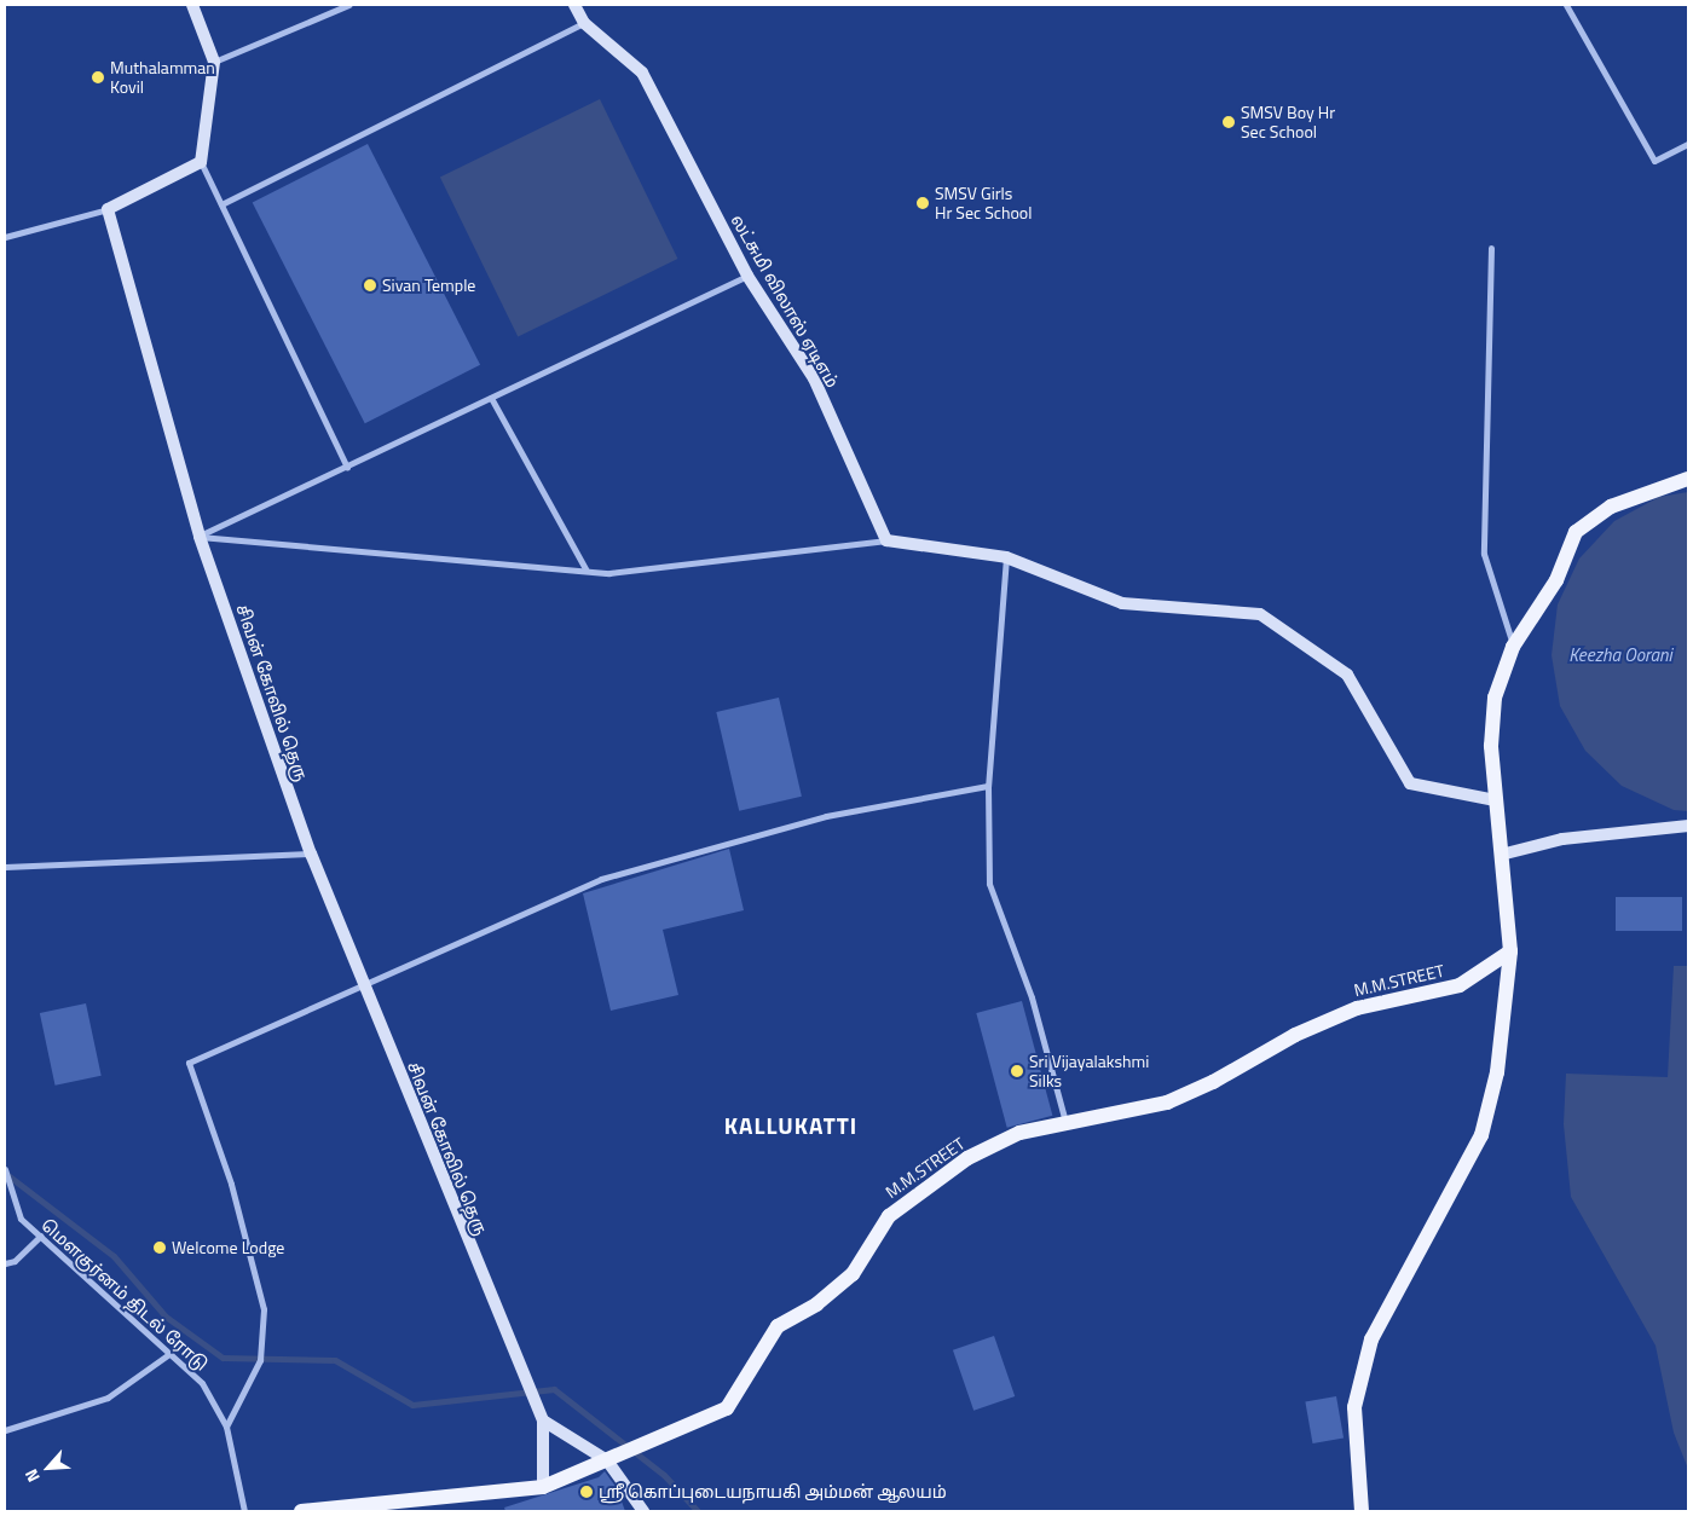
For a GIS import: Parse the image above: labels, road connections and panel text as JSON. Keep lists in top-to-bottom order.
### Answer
{
  "streets": {
    "main road": ["M.M.STREET"],
    "street": ["லட்சுமி விலாஸ் ஏடிஎம்", "சிவன் கோவில் தெரு", "மௌகுர்னம் திடல் ரோடு"]
  },
  "districts": ["KALLUKATTI"],
  "water": ["Keezha Oorani"],
  "places": [
    "Muthalamman Kovil",
    "SMSV Boy Hr Sec School",
    "SMSV Girls Hr Sec School",
    "Sivan Temple",
    "Sri Vijayalakshmi Silks",
    "Welcome Lodge",
    "ஸ்ரீ கொப்புடையநாயகி அம்மன் ஆலயம்"
  ],
  "north": "bottom left"
}
